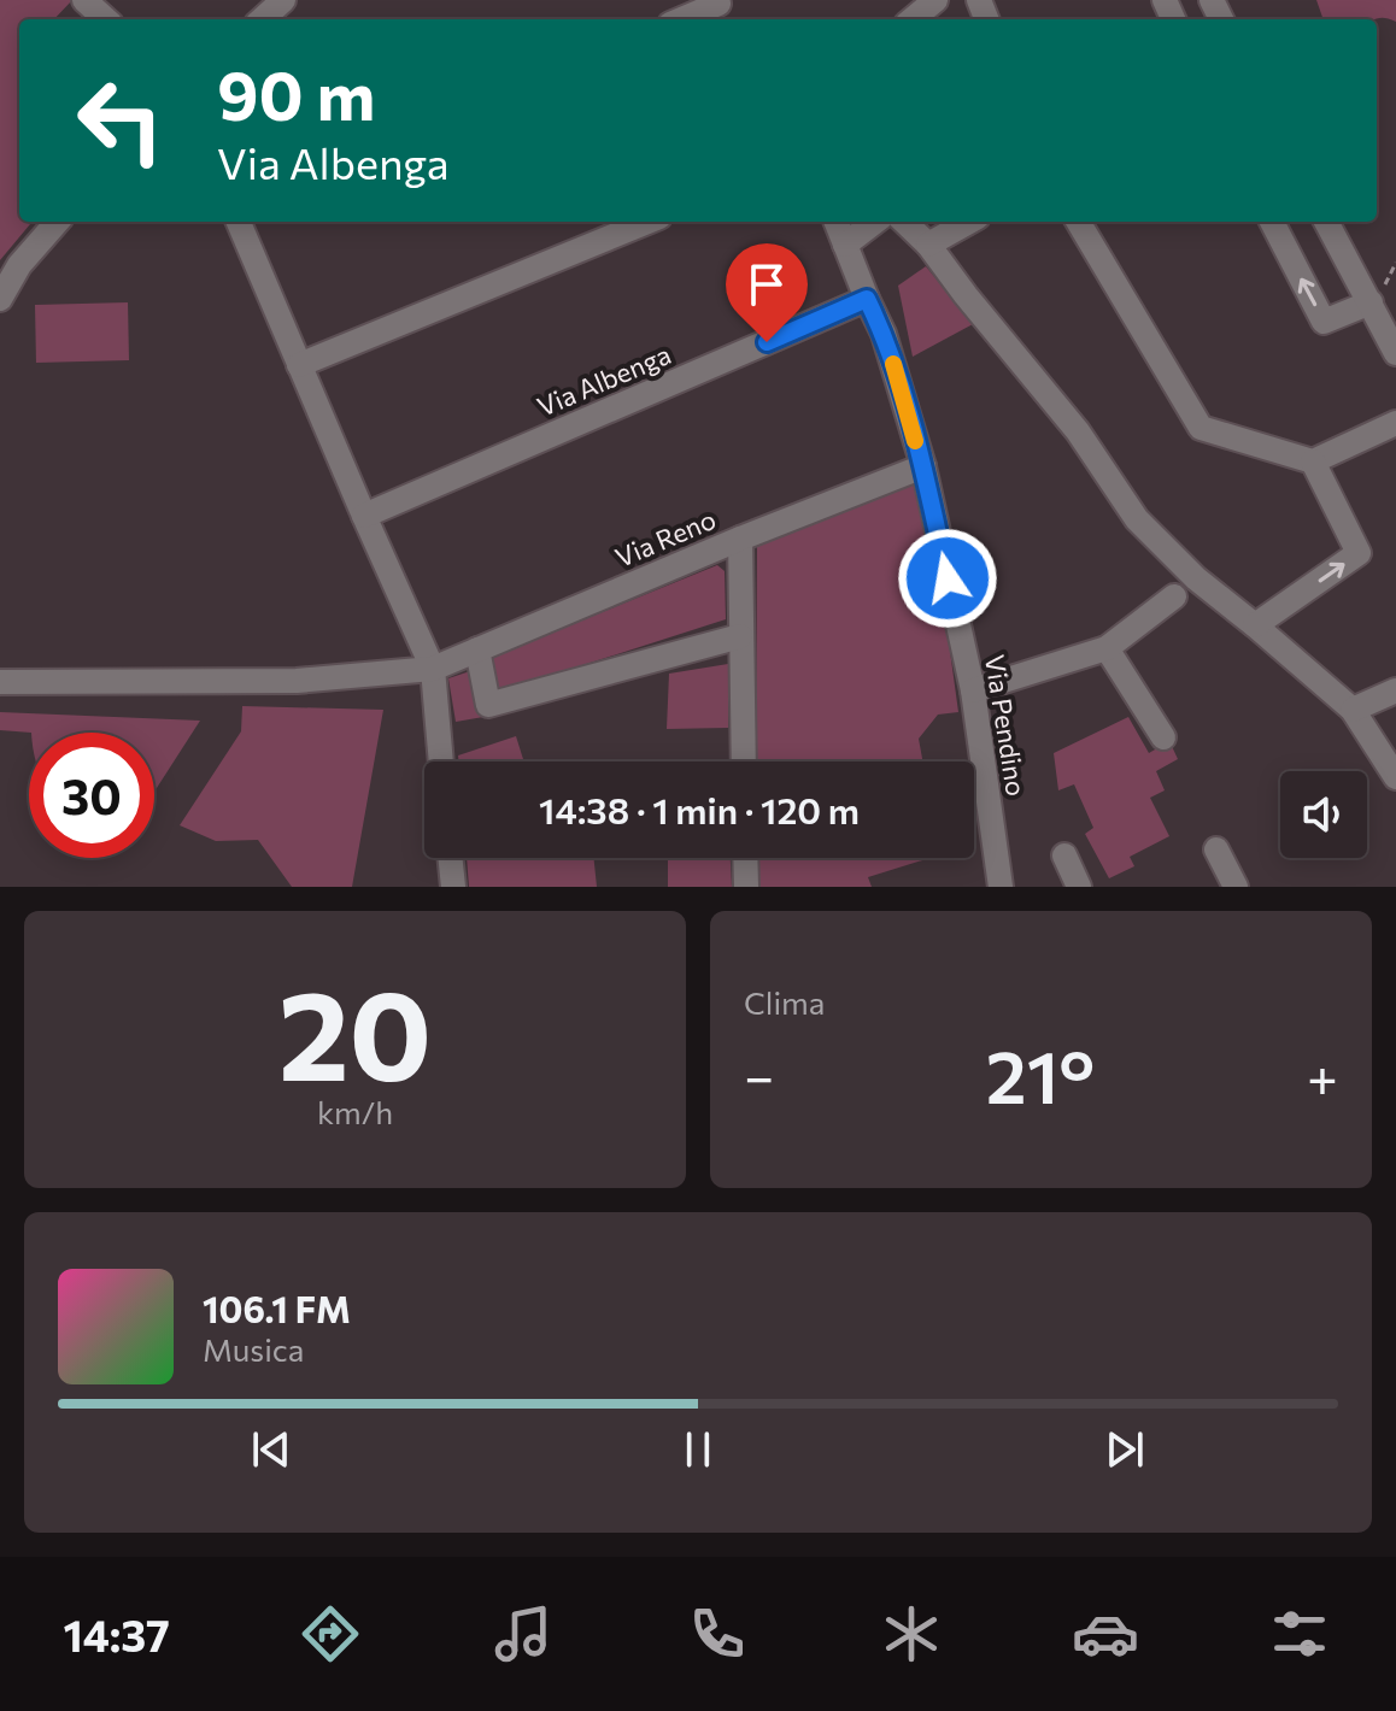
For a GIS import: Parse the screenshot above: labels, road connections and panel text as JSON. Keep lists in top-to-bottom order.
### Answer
{
  "streets": {
    "street": ["Via Albenga", "Via Reno", "Via Pendino"]
  },
  "crossings": [
    ["Via Albenga", "Via Pendino"],
    ["Via Reno", "Via Pendino"]
  ],
  "page": {
    "turn": ["90 m", "Via Albenga"],
    "limit": "30",
    "trip": "14:38 · 1 min · 120 m",
    "tile": [
      ["20", "km/h"],
      "Clima"
    ],
    "heat": ["−", "21°", "+"],
    "song": ["106.1 FM", "Musica"],
    "tabs": "14:37"
  }
}
